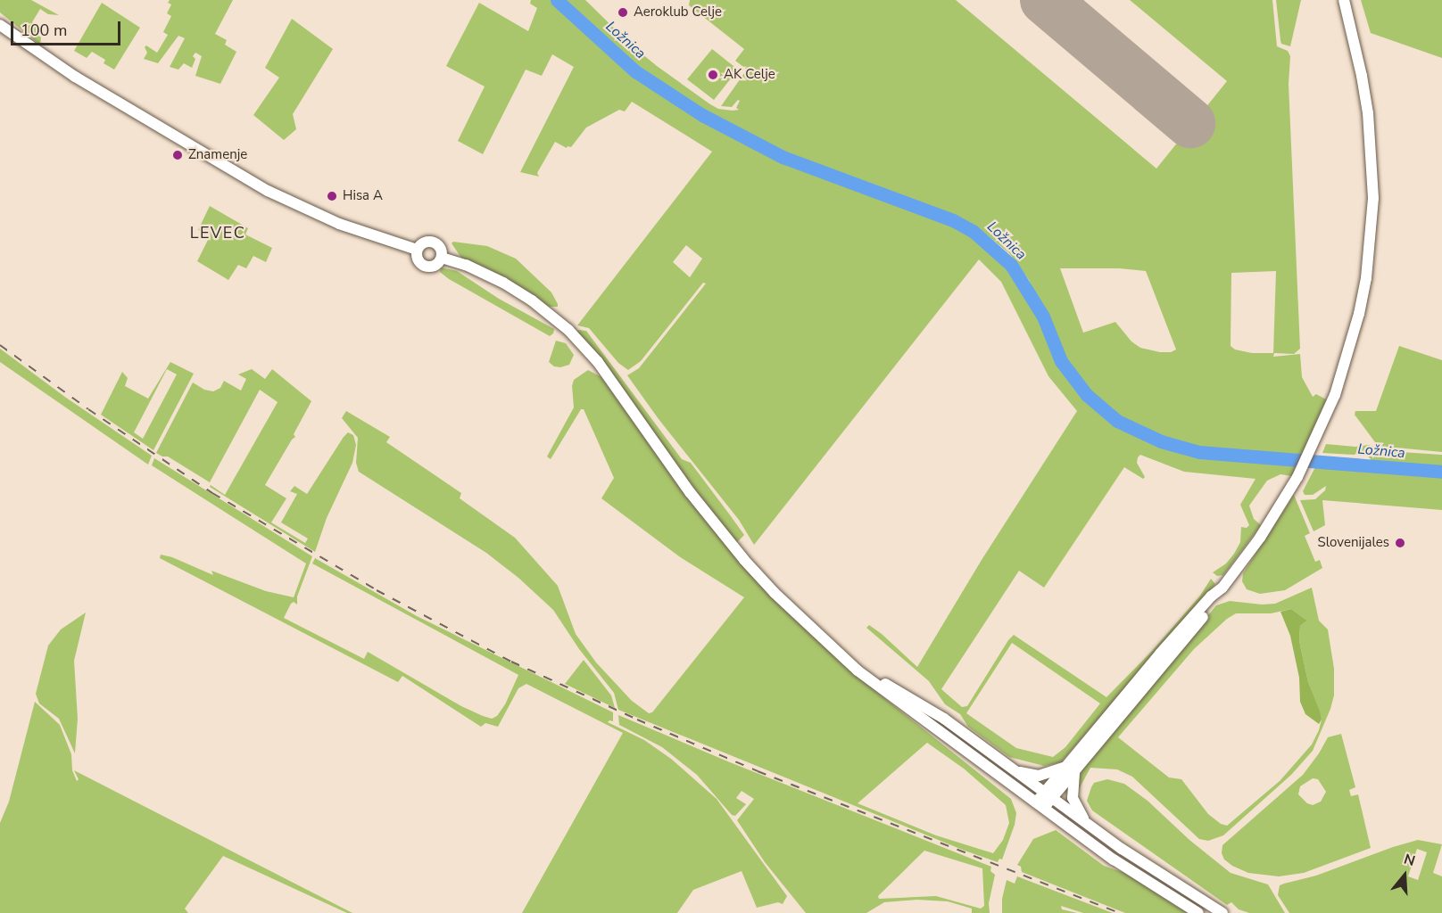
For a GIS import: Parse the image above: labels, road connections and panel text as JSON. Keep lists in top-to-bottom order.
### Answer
{
  "districts": ["LEVEC"],
  "water": ["Ložnica"],
  "places": [
    "Aeroklub Celje",
    "AK Celje",
    "Znamenje",
    "Hisa A",
    "Slovenijales"
  ],
  "scale_bar": "100 m",
  "north": "top"
}
